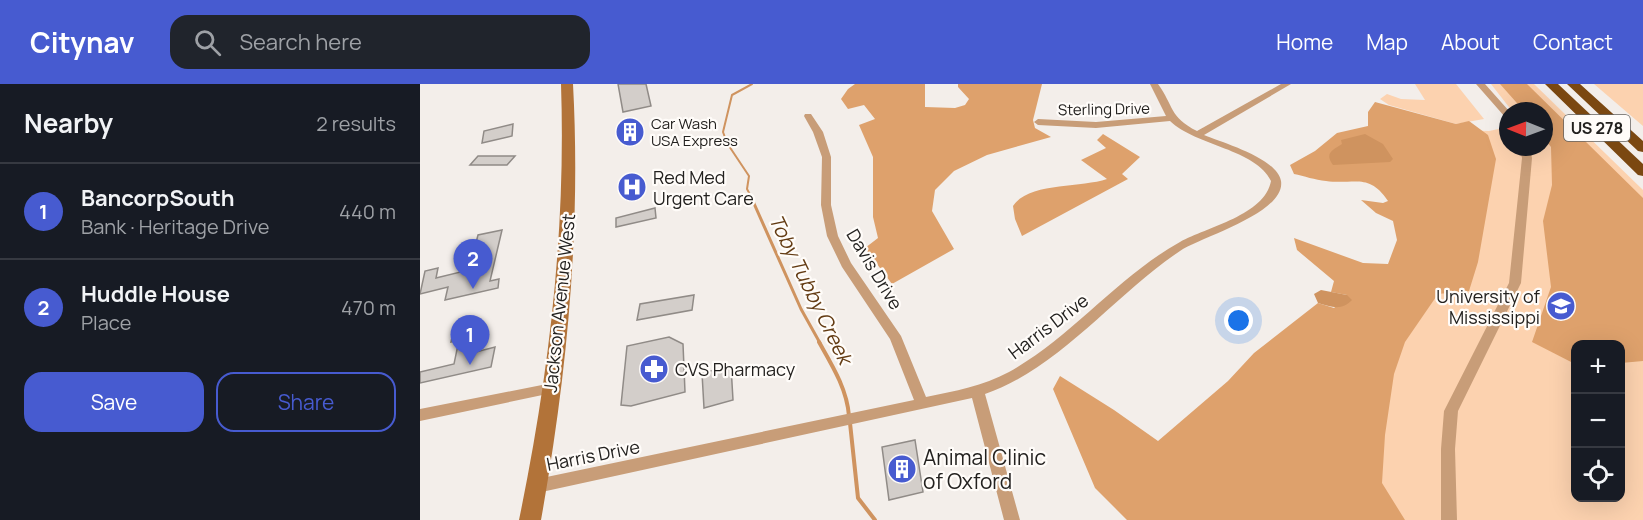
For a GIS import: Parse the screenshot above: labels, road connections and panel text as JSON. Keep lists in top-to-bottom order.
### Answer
{
  "streets": {
    "highway": ["US 278"],
    "main road": ["Jackson Avenue West"],
    "street": ["Sterling Drive", "Davis Drive", "Harris Drive"]
  },
  "crossings": [
    ["Sterling Drive", "Harris Drive"],
    ["Davis Drive", "Harris Drive"],
    ["Jackson Avenue West", "Harris Drive"]
  ],
  "water": ["Toby Tubby Creek"],
  "places": {
    "building": ["Car Wash USA Express", "Animal Clinic of Oxford"],
    "hospital": ["Red Med Urgent Care"],
    "school or university": ["University of Mississippi"],
    "pharmacy": ["CVS Pharmacy"]
  },
  "north": "left",
  "page": {
    "header": "Citynav",
    "search": "Search here",
    "nav": [
      "Home",
      "Map",
      "About",
      "Contact"
    ],
    "heading": ["Nearby", "2 results"],
    "list": [
      {
        "mark": "1",
        "name": "BancorpSouth",
        "note": "Bank · Heritage Drive",
        "value": "440 m"
      },
      {
        "mark": "2",
        "name": "Huddle House",
        "note": "Place",
        "value": "470 m"
      }
    ],
    "pins": ["2", "1"],
    "map_buttons": ["+", "−"],
    "buttons": ["Save", "Share"]
  }
}
